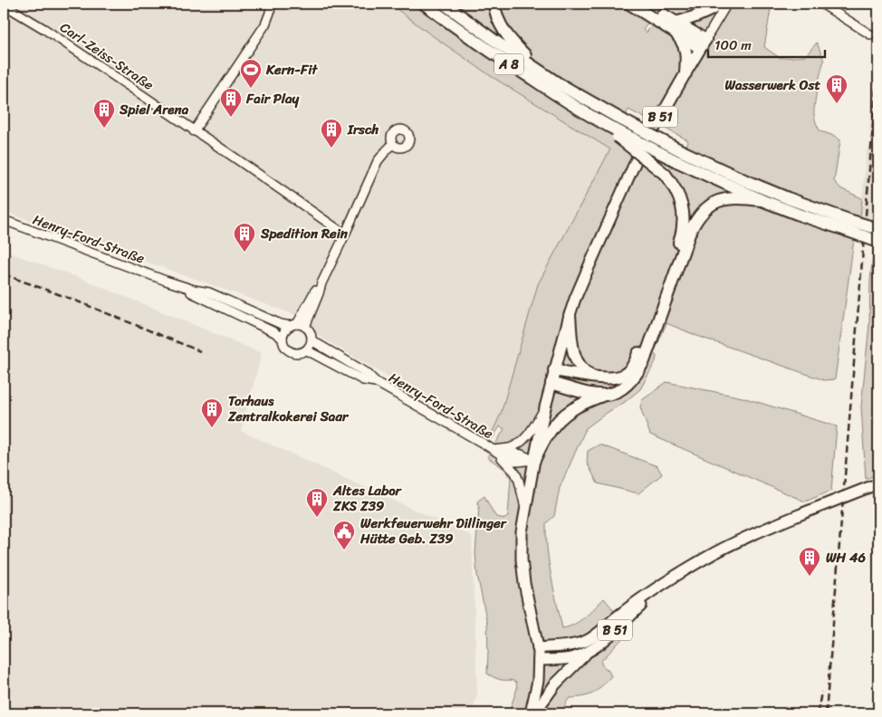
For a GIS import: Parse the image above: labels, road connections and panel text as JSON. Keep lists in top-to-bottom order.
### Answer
{
  "streets": {
    "highway": ["A 8"],
    "main road": ["B 51"],
    "street": ["Carl-Zeiss-Straße", "Henry-Ford-Straße"]
  },
  "crossings": [
    ["B 51", "Henry-Ford-Straße"]
  ],
  "places": {
    "sports": ["Kern-Fit"],
    "building": [
      "Wasserwerk Ost",
      "Fair Play",
      "Spiel Arena",
      "Irsch",
      "Spedition Rein",
      "Torhaus Zentralkokerei Saar",
      "Altes Labor ZKS Z39",
      "WH 46"
    ],
    "public building": ["Werkfeuerwehr Dillinger Hütte Geb. Z39"]
  },
  "scale_bar": "100 m"
}
